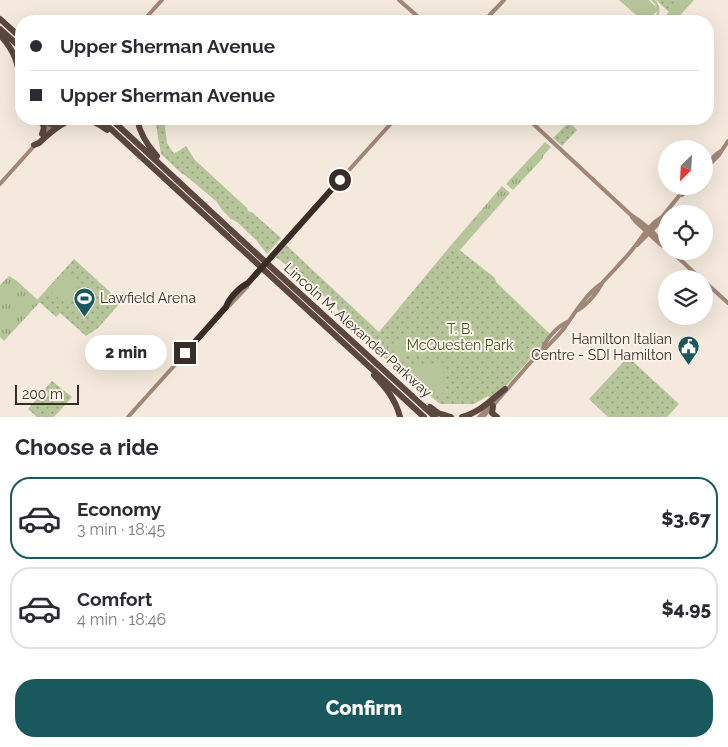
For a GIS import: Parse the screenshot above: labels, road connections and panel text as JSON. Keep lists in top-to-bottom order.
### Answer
{
  "streets": {
    "highway": ["Lincoln M. Alexander Parkway"]
  },
  "parks": ["T. B. McQuesten Park"],
  "places": {
    "sports": ["Lawfield Arena"],
    "public building": ["Hamilton Italian Centre - SDI Hamilton"]
  },
  "scale_bar": "200 m",
  "north": "bottom left",
  "page": {
    "banner": ["Upper Sherman Avenue", "Upper Sherman Avenue"],
    "bubble": "2 min",
    "scale": "200 m",
    "heading": "Choose a ride",
    "list": [
      {
        "name": "Economy",
        "note": "3 min · 18:45",
        "value": "$3.67"
      },
      {
        "name": "Comfort",
        "note": "4 min · 18:46",
        "value": "$4.95"
      }
    ],
    "buttons": "Confirm"
  }
}
